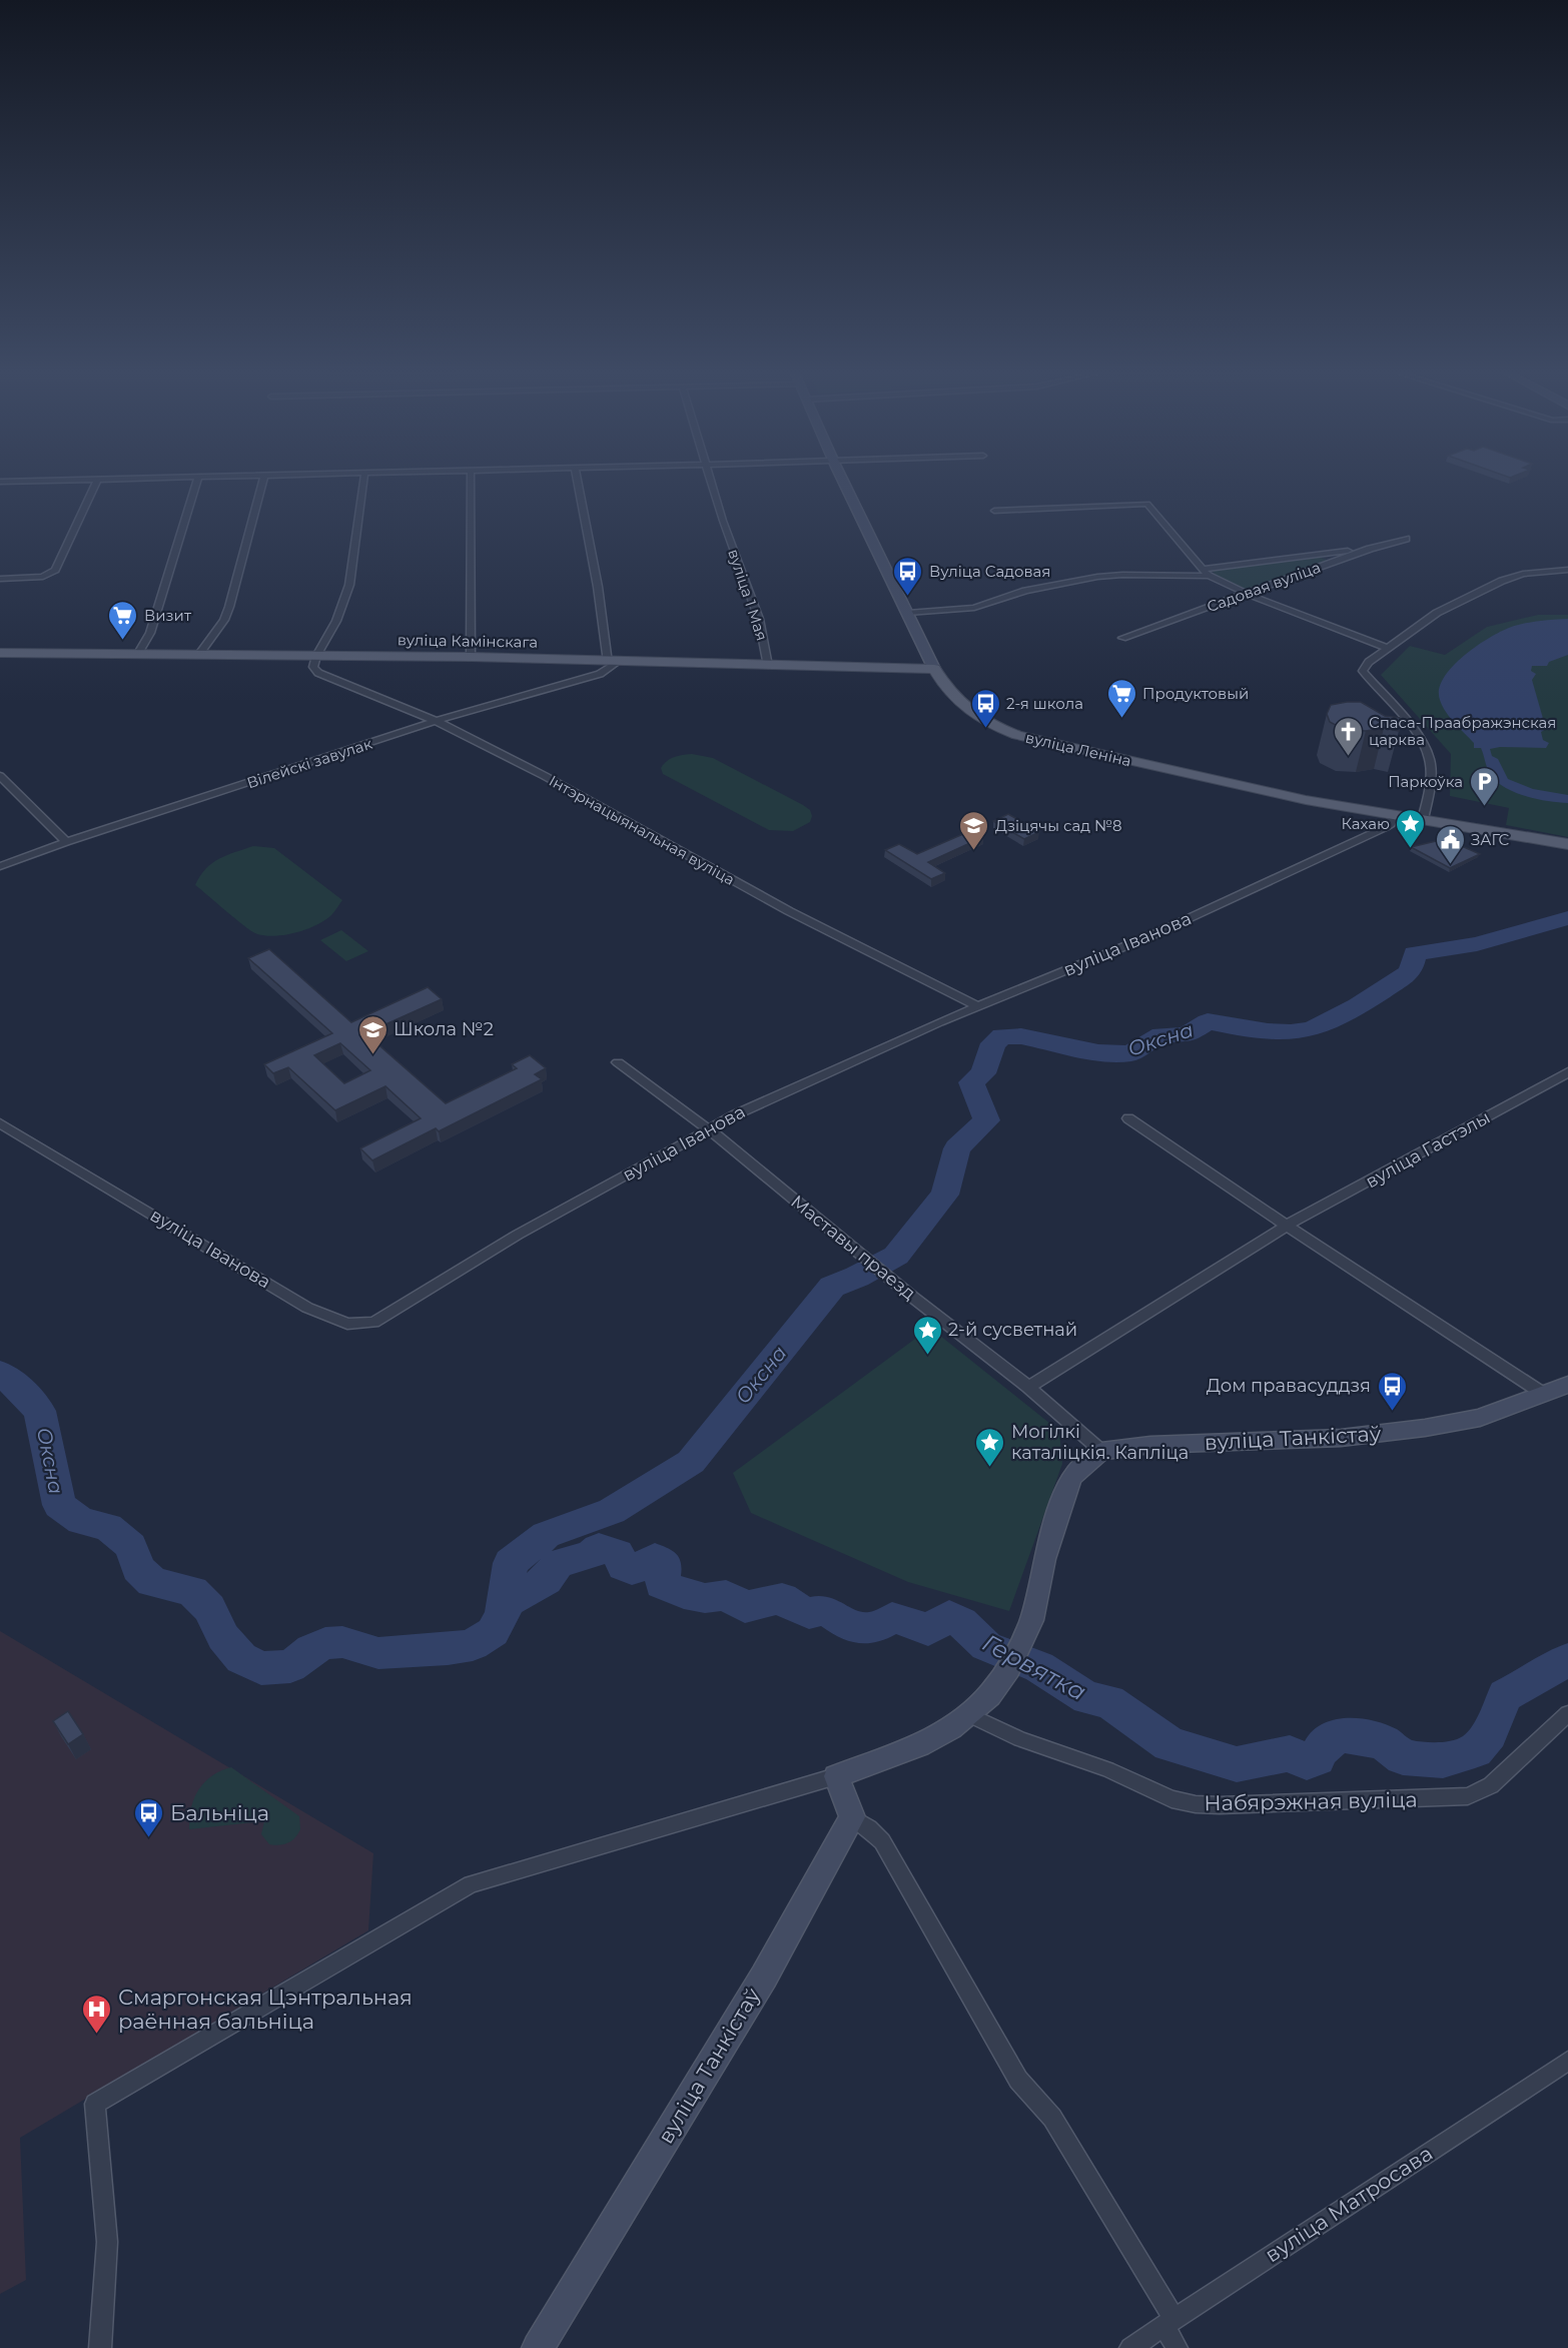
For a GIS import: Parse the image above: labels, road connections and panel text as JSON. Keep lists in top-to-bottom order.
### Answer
{
  "streets": {
    "main road": ["вуліца Камінскага", "вуліца Леніна", "вуліца Танкістаў"],
    "street": [
      "Садовая вуліца",
      "вуліца 1 Мая",
      "Вілейскі завулак",
      "Інтэрнацыянальная вуліца",
      "вуліца Іванова",
      "вуліца Гастэлы",
      "Маставы праезд",
      "Набярэжная вуліца",
      "вуліца Матросава"
    ]
  },
  "crossings": [
    ["Садовая вуліца", "вуліца Леніна"],
    ["вуліца 1 Мая", "вуліца Камінскага"],
    ["вуліца Камінскага", "вуліца Леніна"],
    ["вуліца Камінскага", "Вілейскі завулак"],
    ["вуліца Камінскага", "Інтэрнацыянальная вуліца"],
    ["вуліца Леніна", "вуліца Іванова"],
    ["Вілейскі завулак", "Інтэрнацыянальная вуліца"],
    ["Інтэрнацыянальная вуліца", "вуліца Іванова"],
    ["вуліца Іванова", "Маставы праезд"],
    ["вуліца Гастэлы", "Маставы праезд"],
    ["Маставы праезд", "вуліца Танкістаў"]
  ],
  "water": ["Оксна", "Гервятка"],
  "places": {
    "bus stop": [
      "Вуліца Садовая",
      "2-я школа",
      "Дом правасуддзя",
      "Бальніца"
    ],
    "supermarket": ["Визит", "Продуктовый"],
    "church": ["Спаса-Праабражэнская царква"],
    "parking": ["Паркоўка"],
    "place": ["Кахаю", "2-й сусветнай", "Могілкі каталіцкія. Капліца"],
    "school or university": ["Дзіцячы сад №8", "Школа №2"],
    "public building": ["ЗАГС"],
    "hospital": ["Смаргонская Цэнтральная раённая бальніца"]
  }
}
